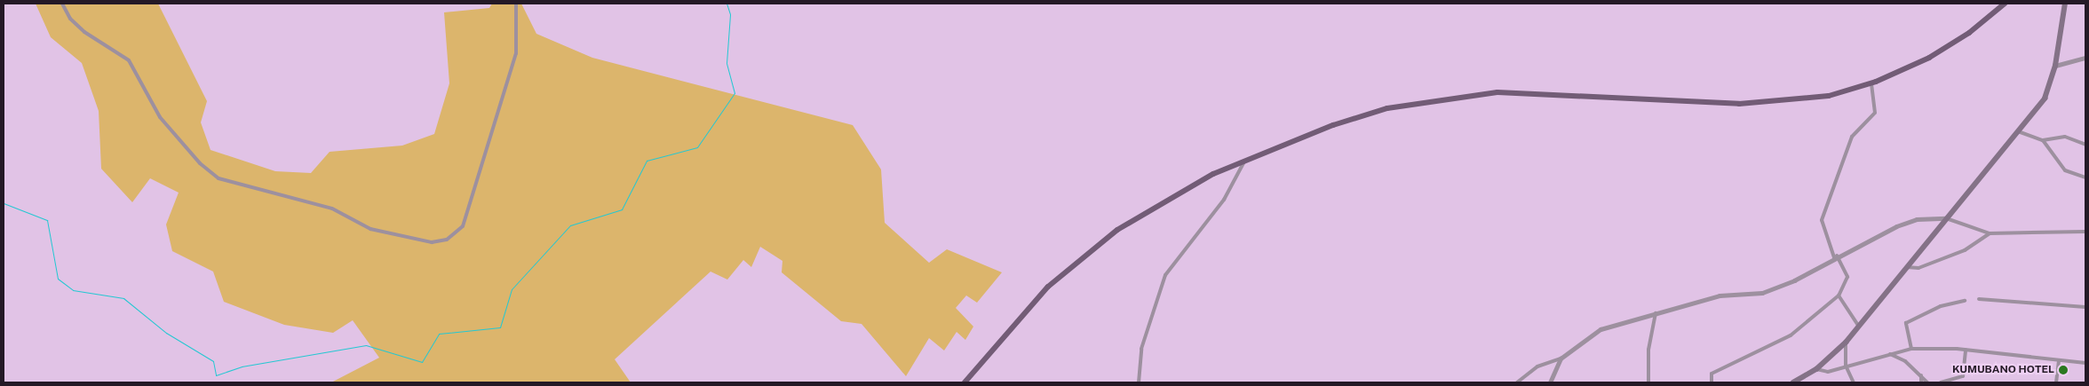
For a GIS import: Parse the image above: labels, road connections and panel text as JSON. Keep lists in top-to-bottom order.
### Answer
{
  "places": ["KUMUBANO HOTEL"]
}
